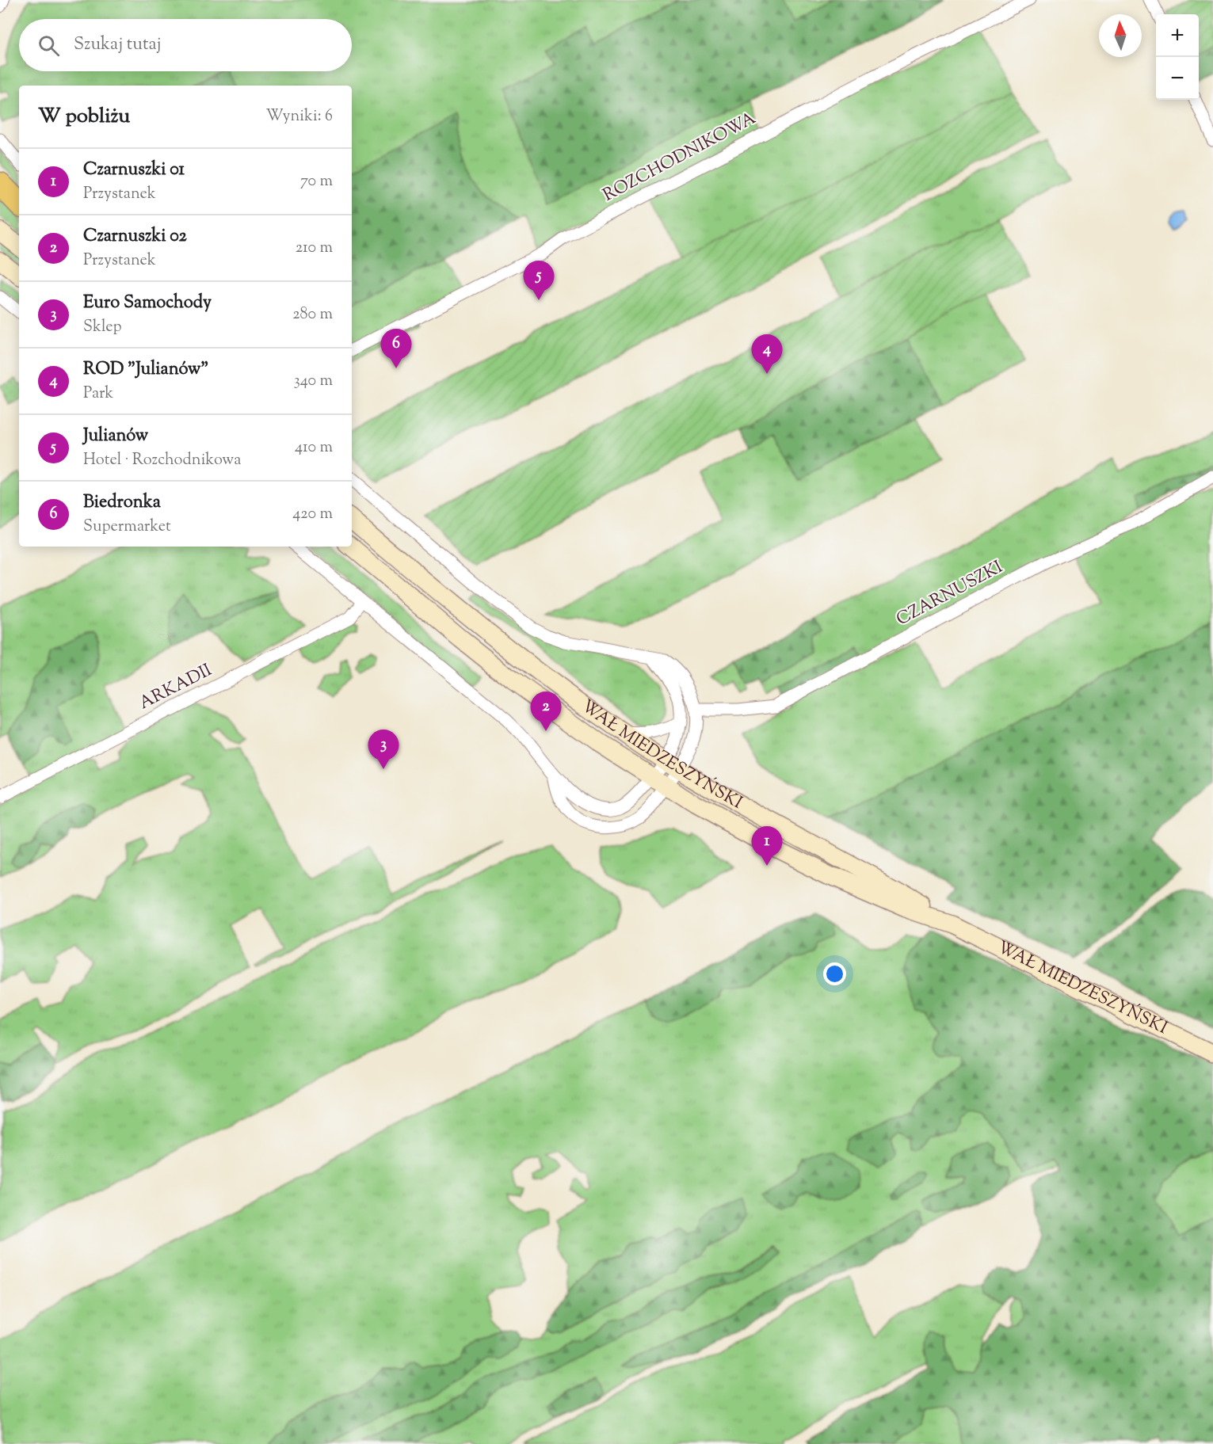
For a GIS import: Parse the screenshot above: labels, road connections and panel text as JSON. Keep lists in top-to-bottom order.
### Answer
{
  "streets": {
    "main road": ["WAŁ MIEDZESZYŃSKI"],
    "street": ["ROZCHODNIKOWA", "CZARNUSZKI", "ARKADII"]
  },
  "north": "top",
  "page": {
    "map_buttons": ["+", "−"],
    "search": "Szukaj tutaj",
    "heading": ["W pobliżu", "Wyniki: 6"],
    "list": [
      {
        "mark": "1",
        "name": "Czarnuszki 01",
        "note": "Przystanek",
        "value": "70 m"
      },
      {
        "mark": "2",
        "name": "Czarnuszki 02",
        "note": "Przystanek",
        "value": "210 m"
      },
      {
        "mark": "3",
        "name": "Euro Samochody",
        "note": "Sklep",
        "value": "280 m"
      },
      {
        "mark": "4",
        "name": "ROD \"Julianów\"",
        "note": "Park",
        "value": "340 m"
      },
      {
        "mark": "5",
        "name": "Julianów",
        "note": "Hotel · Rozchodnikowa",
        "value": "410 m"
      },
      {
        "mark": "6",
        "name": "Biedronka",
        "note": "Supermarket",
        "value": "420 m"
      }
    ],
    "pins": [
      "5",
      "6",
      "4",
      "2",
      "3",
      "1"
    ]
  }
}
